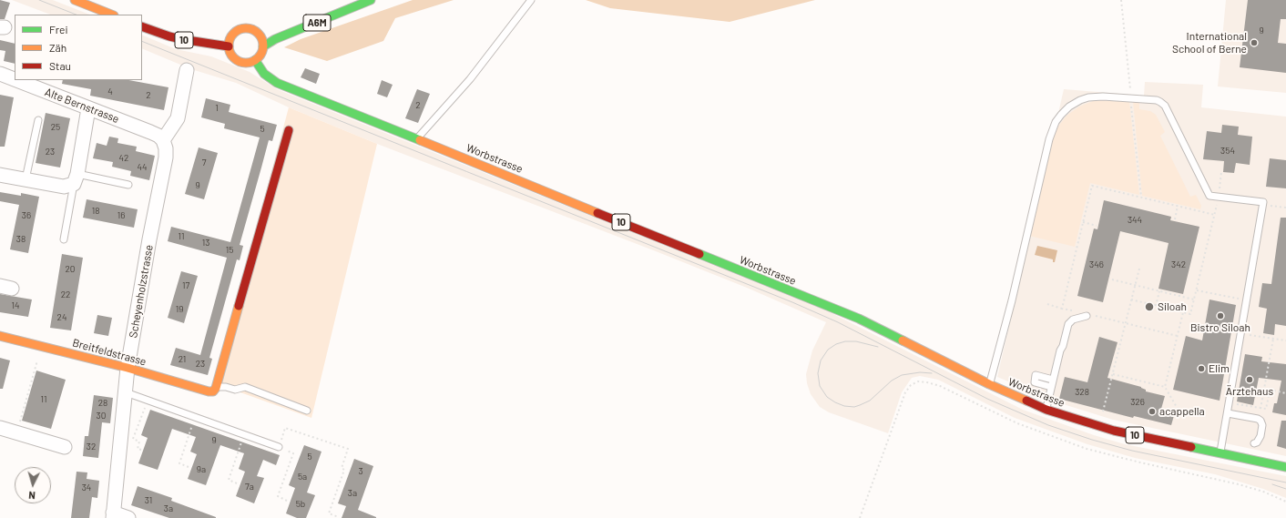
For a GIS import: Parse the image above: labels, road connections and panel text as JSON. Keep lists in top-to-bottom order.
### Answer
{
  "streets": {
    "main road": [
      "A6M",
      "10",
      "Worbstrasse",
      "Breitfeldstrasse"
    ],
    "street": ["Alte Bernstrasse", "Scheyenholzstrasse"]
  },
  "crossings": [
    ["A6M", "10"],
    ["A6M", "Worbstrasse"],
    ["10", "Worbstrasse"],
    ["Alte Bernstrasse", "Scheyenholzstrasse"],
    ["Scheyenholzstrasse", "Breitfeldstrasse"]
  ],
  "places": [
    "International School of Berne",
    "Siloah",
    "Bistro Siloah",
    "Elim",
    "Ärztehaus",
    "acappella"
  ],
  "house_numbers": [
    "9",
    "4",
    "2",
    "2",
    "1",
    "25",
    "5",
    "354",
    "23",
    "42",
    "7",
    "44",
    "9",
    "18",
    "36",
    "16",
    "344",
    "11",
    "38",
    "13",
    "15",
    "346",
    "342",
    "20",
    "17",
    "22",
    "14",
    "19",
    "24",
    "21",
    "23",
    "328",
    "11",
    "326",
    "28",
    "30",
    "9",
    "32",
    "5",
    "9a",
    "3",
    "5a",
    "7a",
    "34",
    "3a",
    "31",
    "5b",
    "3a"
  ],
  "legend": ["Frei", "Zäh", "Stau"],
  "north": "bottom"
}
